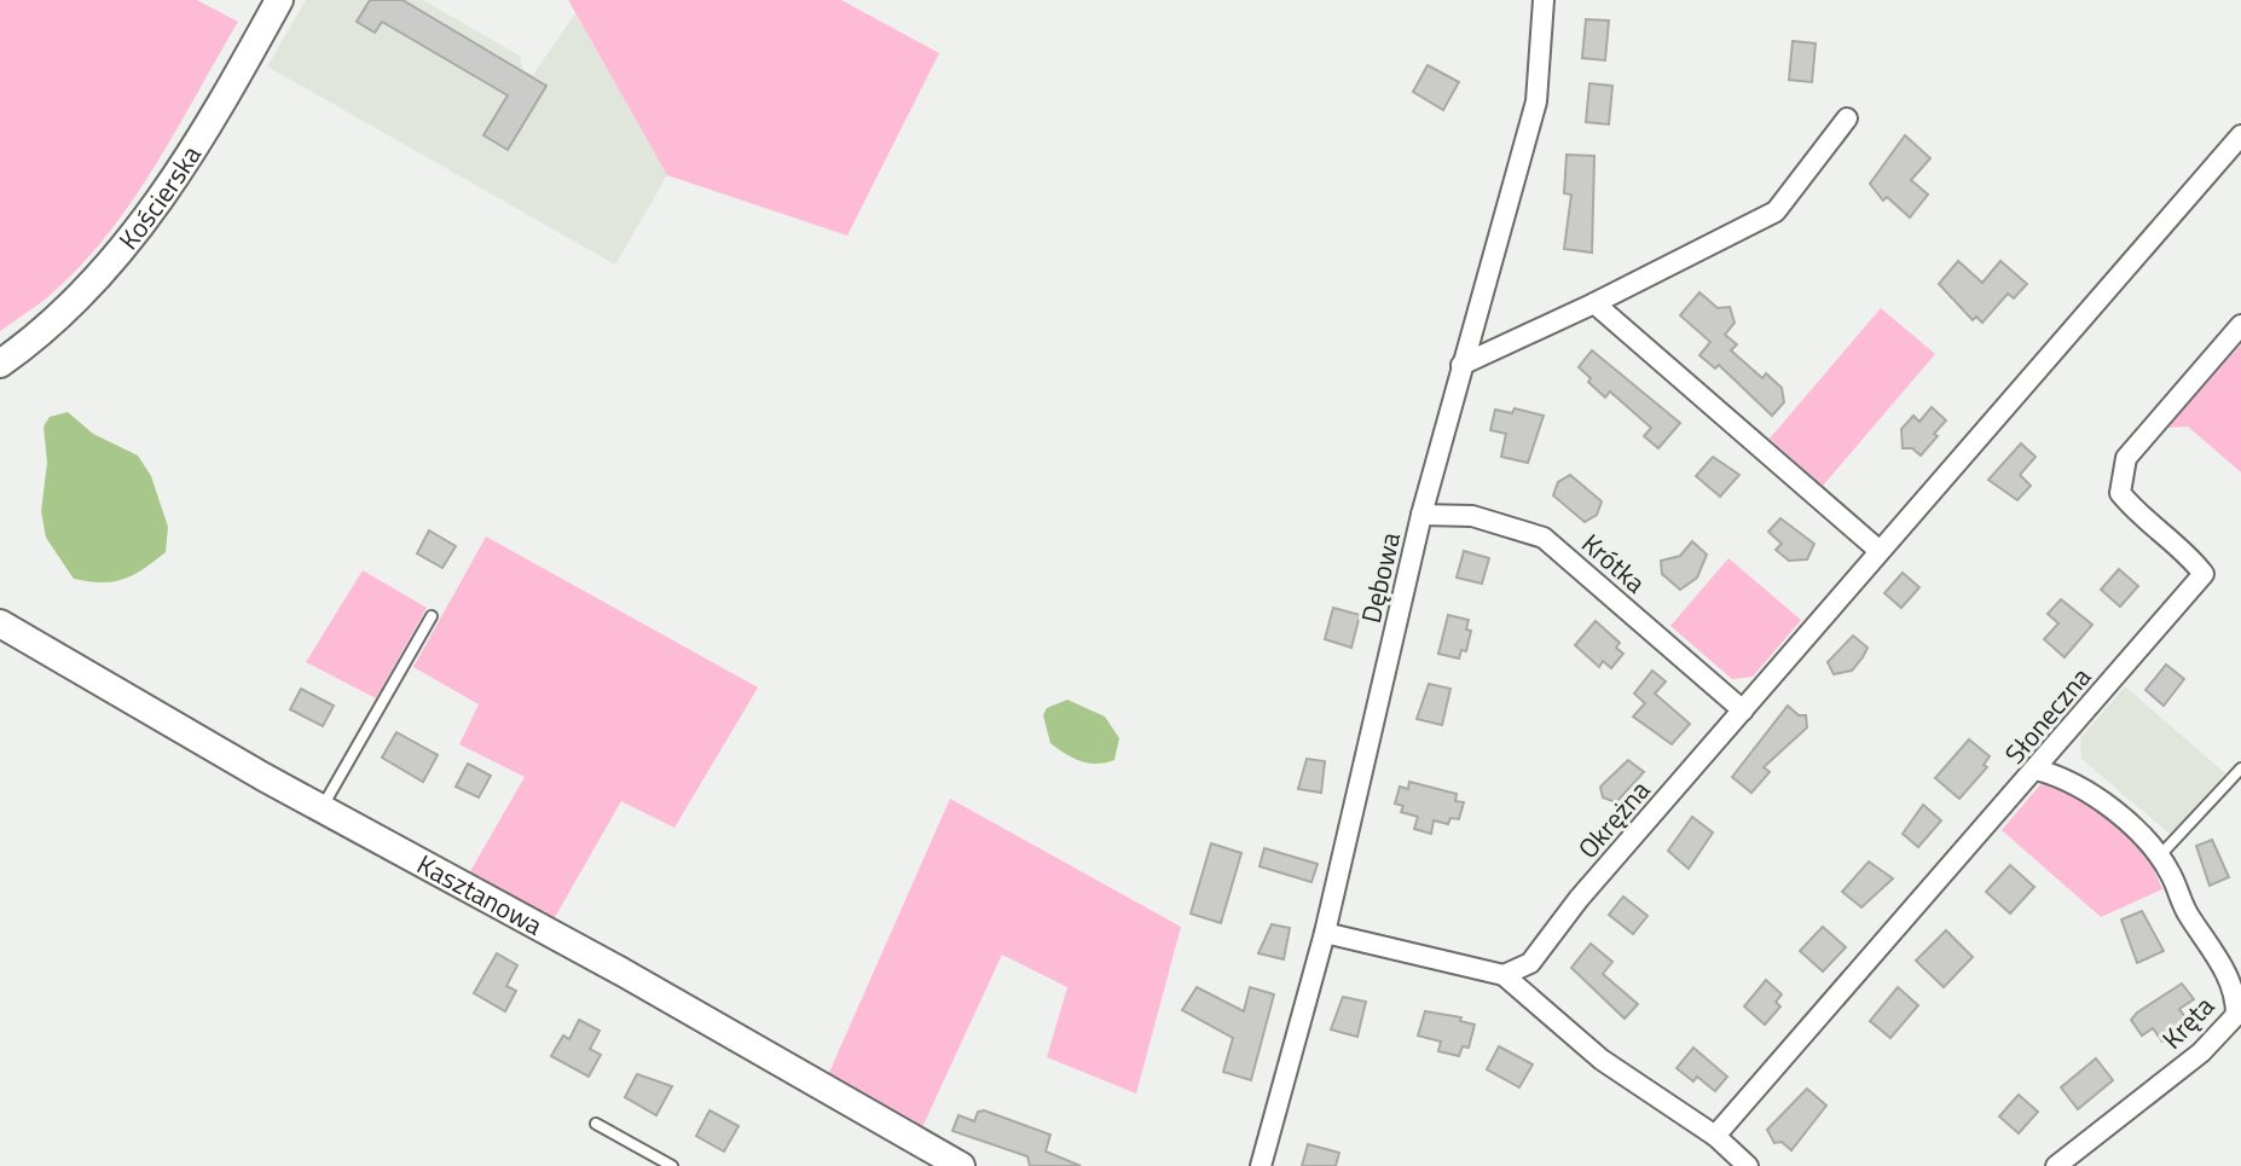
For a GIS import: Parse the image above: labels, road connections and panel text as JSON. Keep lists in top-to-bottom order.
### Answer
{
  "streets": {
    "street": [
      "Kościerska",
      "Krótka",
      "Dębowa",
      "Słoneczna",
      "Okrężna",
      "Kasztanowa",
      "Kręta"
    ]
  },
  "crossings": [
    ["Krótka", "Dębowa"],
    ["Krótka", "Okrężna"],
    ["Słoneczna", "Kręta"]
  ]
}
